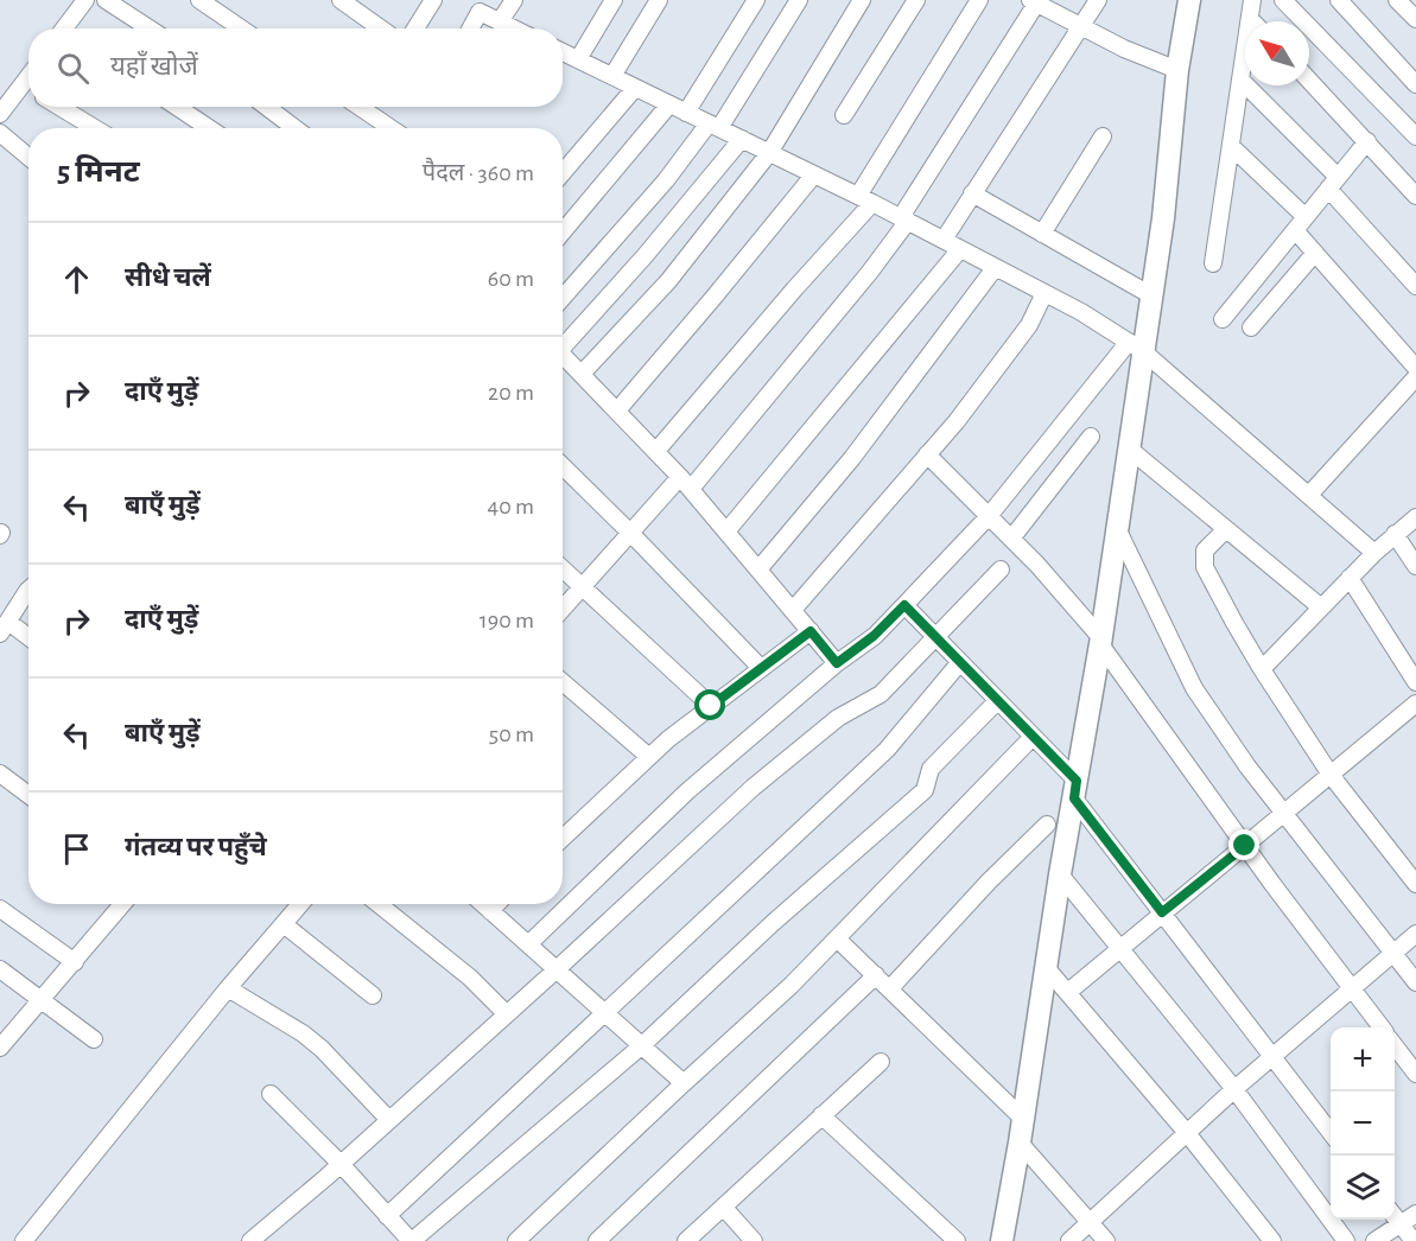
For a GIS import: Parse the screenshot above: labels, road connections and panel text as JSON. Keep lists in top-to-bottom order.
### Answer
{
  "north": "top left",
  "page": {
    "search": "यहाँ खोजें",
    "heading": ["5 मिनट", "पैदल · 360 m"],
    "list": [
      ["सीधे चलें", "60 m"],
      ["दाएँ मुड़ें", "20 m"],
      ["बाएँ मुड़ें", "40 m"],
      ["दाएँ मुड़ें", "190 m"],
      ["बाएँ मुड़ें", "50 m"],
      "गंतव्य पर पहुँचे"
    ],
    "map_buttons": ["+", "−"]
  }
}
